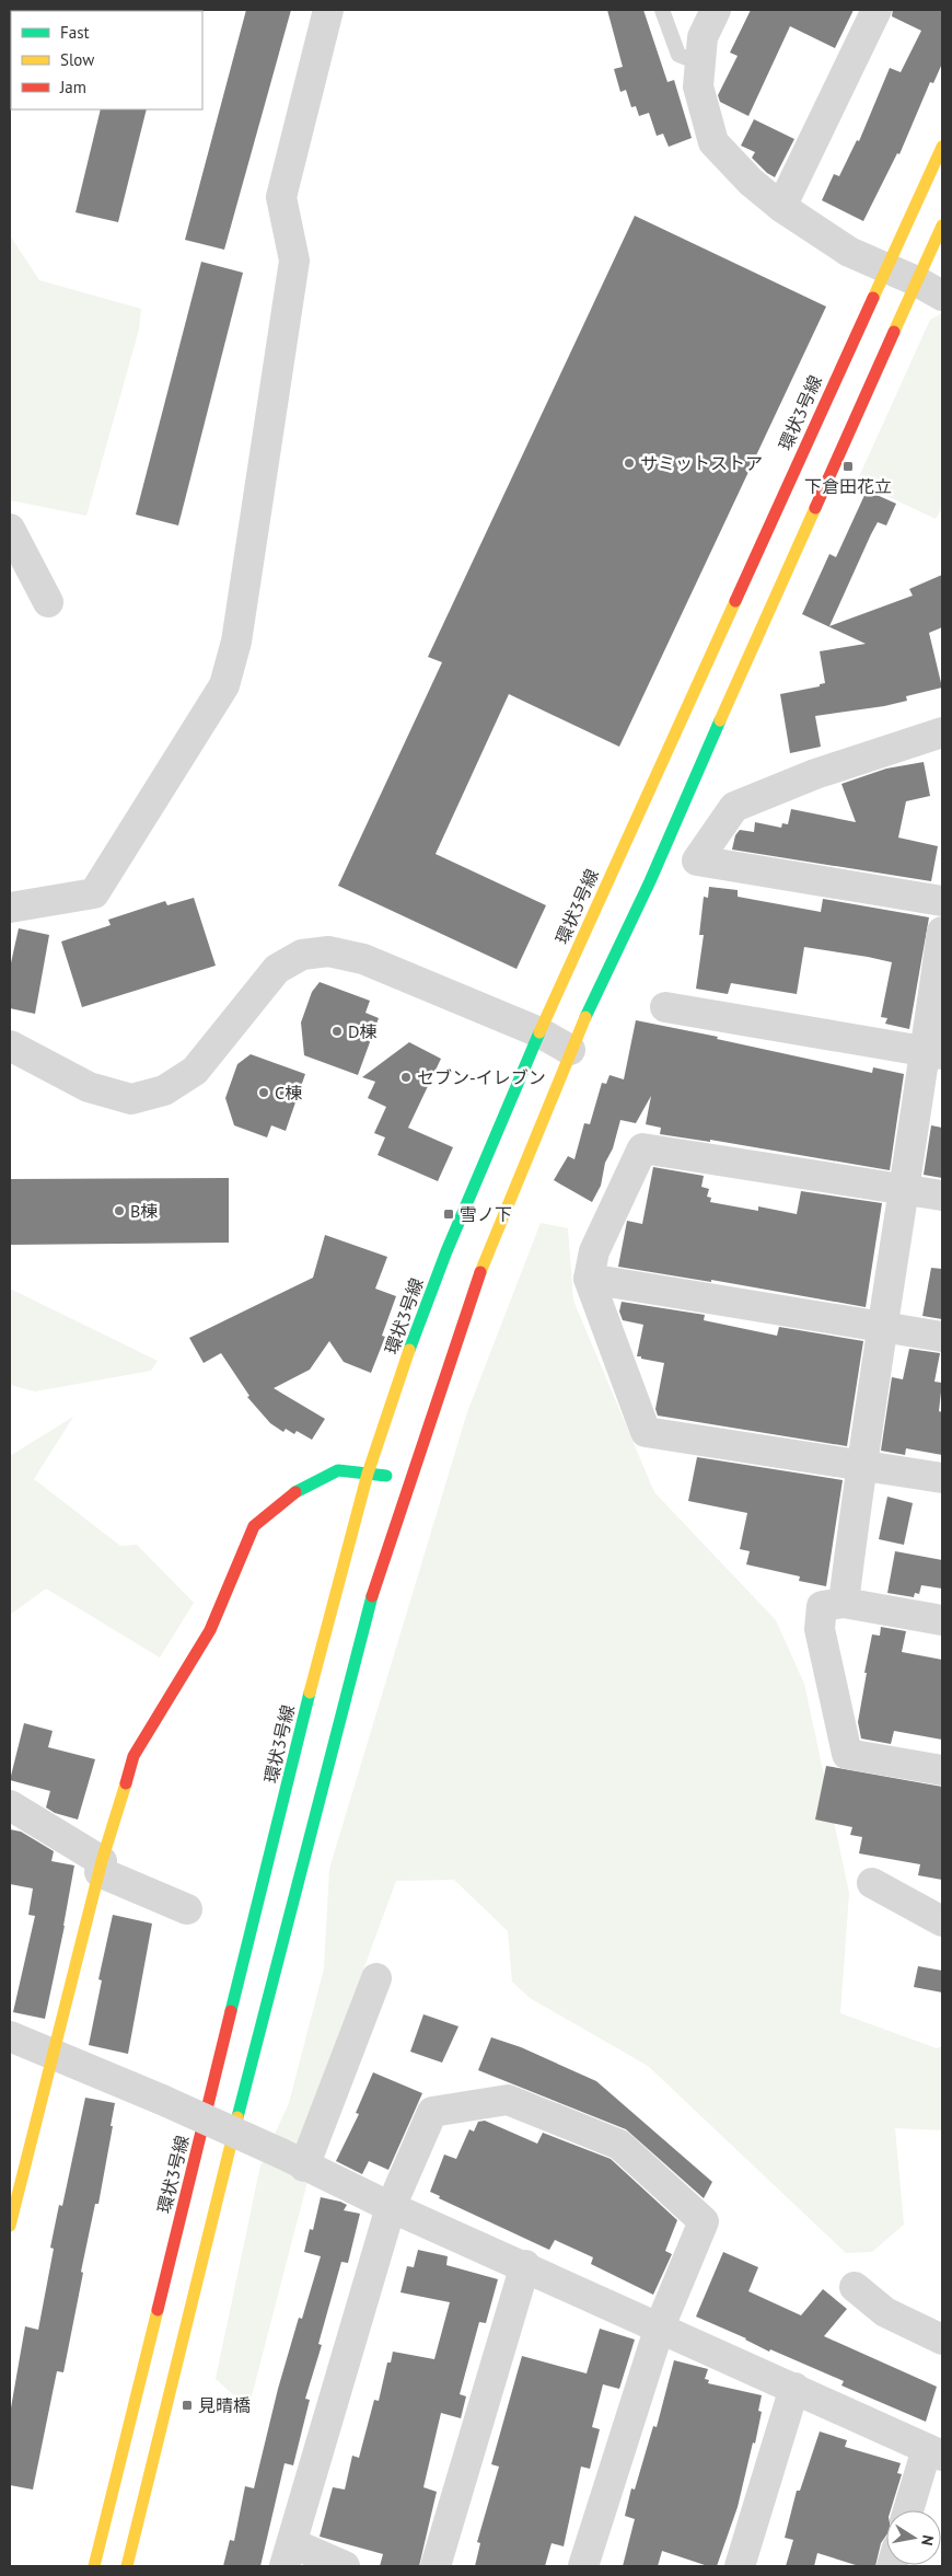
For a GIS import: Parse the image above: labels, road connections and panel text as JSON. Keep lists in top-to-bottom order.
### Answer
{
  "streets": {
    "street": ["環状3号線"]
  },
  "places": {
    "other": [
      "サミットストア",
      "D棟",
      "セブン-イレブン",
      "C棟",
      "B棟"
    ],
    "transit": ["下倉田花立", "雪ノ下", "見晴橋"]
  },
  "legend": ["Fast", "Slow", "Jam"],
  "north": "right"
}
